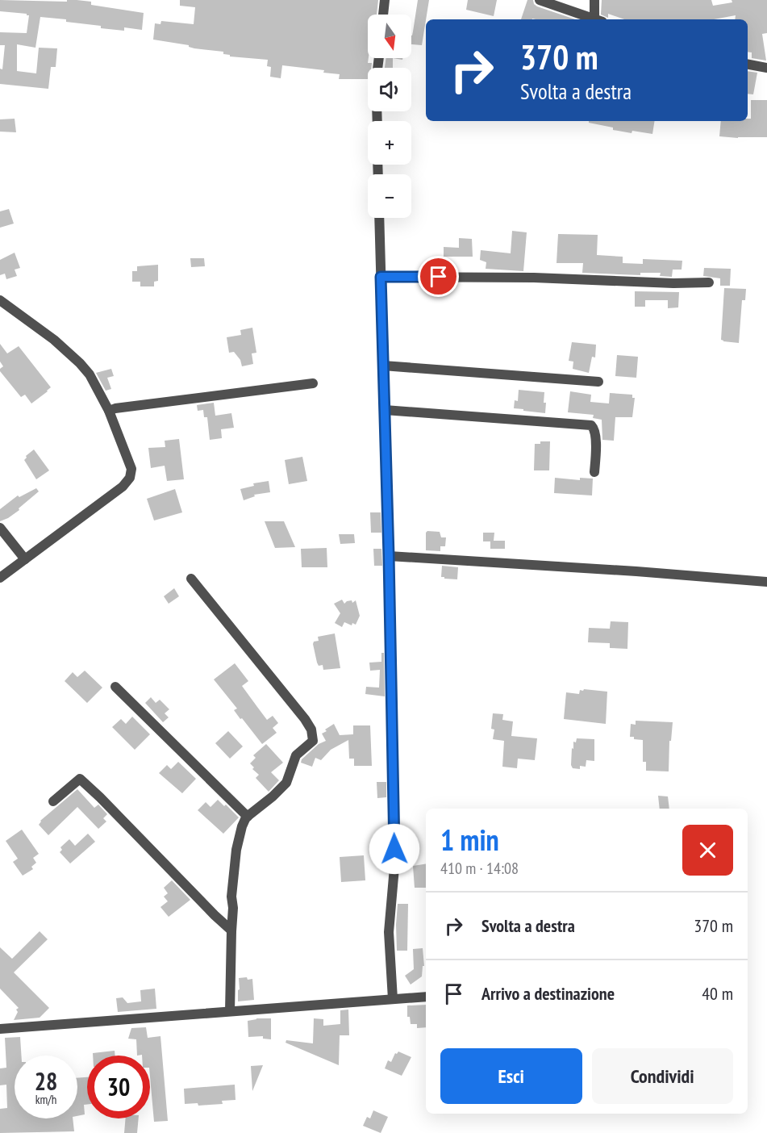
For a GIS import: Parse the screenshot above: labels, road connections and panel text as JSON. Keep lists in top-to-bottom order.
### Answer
{
  "north": "bottom",
  "page": {
    "map_buttons": ["+", "−"],
    "turn": ["370 m", "Svolta a destra"],
    "heading": ["1 min", "410 m · 14:08"],
    "list": [
      {
        "name": "Svolta a destra",
        "value": "370 m"
      },
      {
        "name": "Arrivo a destinazione",
        "value": "40 m"
      }
    ],
    "buttons": ["Esci", "Condividi"],
    "speed": "28 km/h",
    "limit": "30"
  }
}
